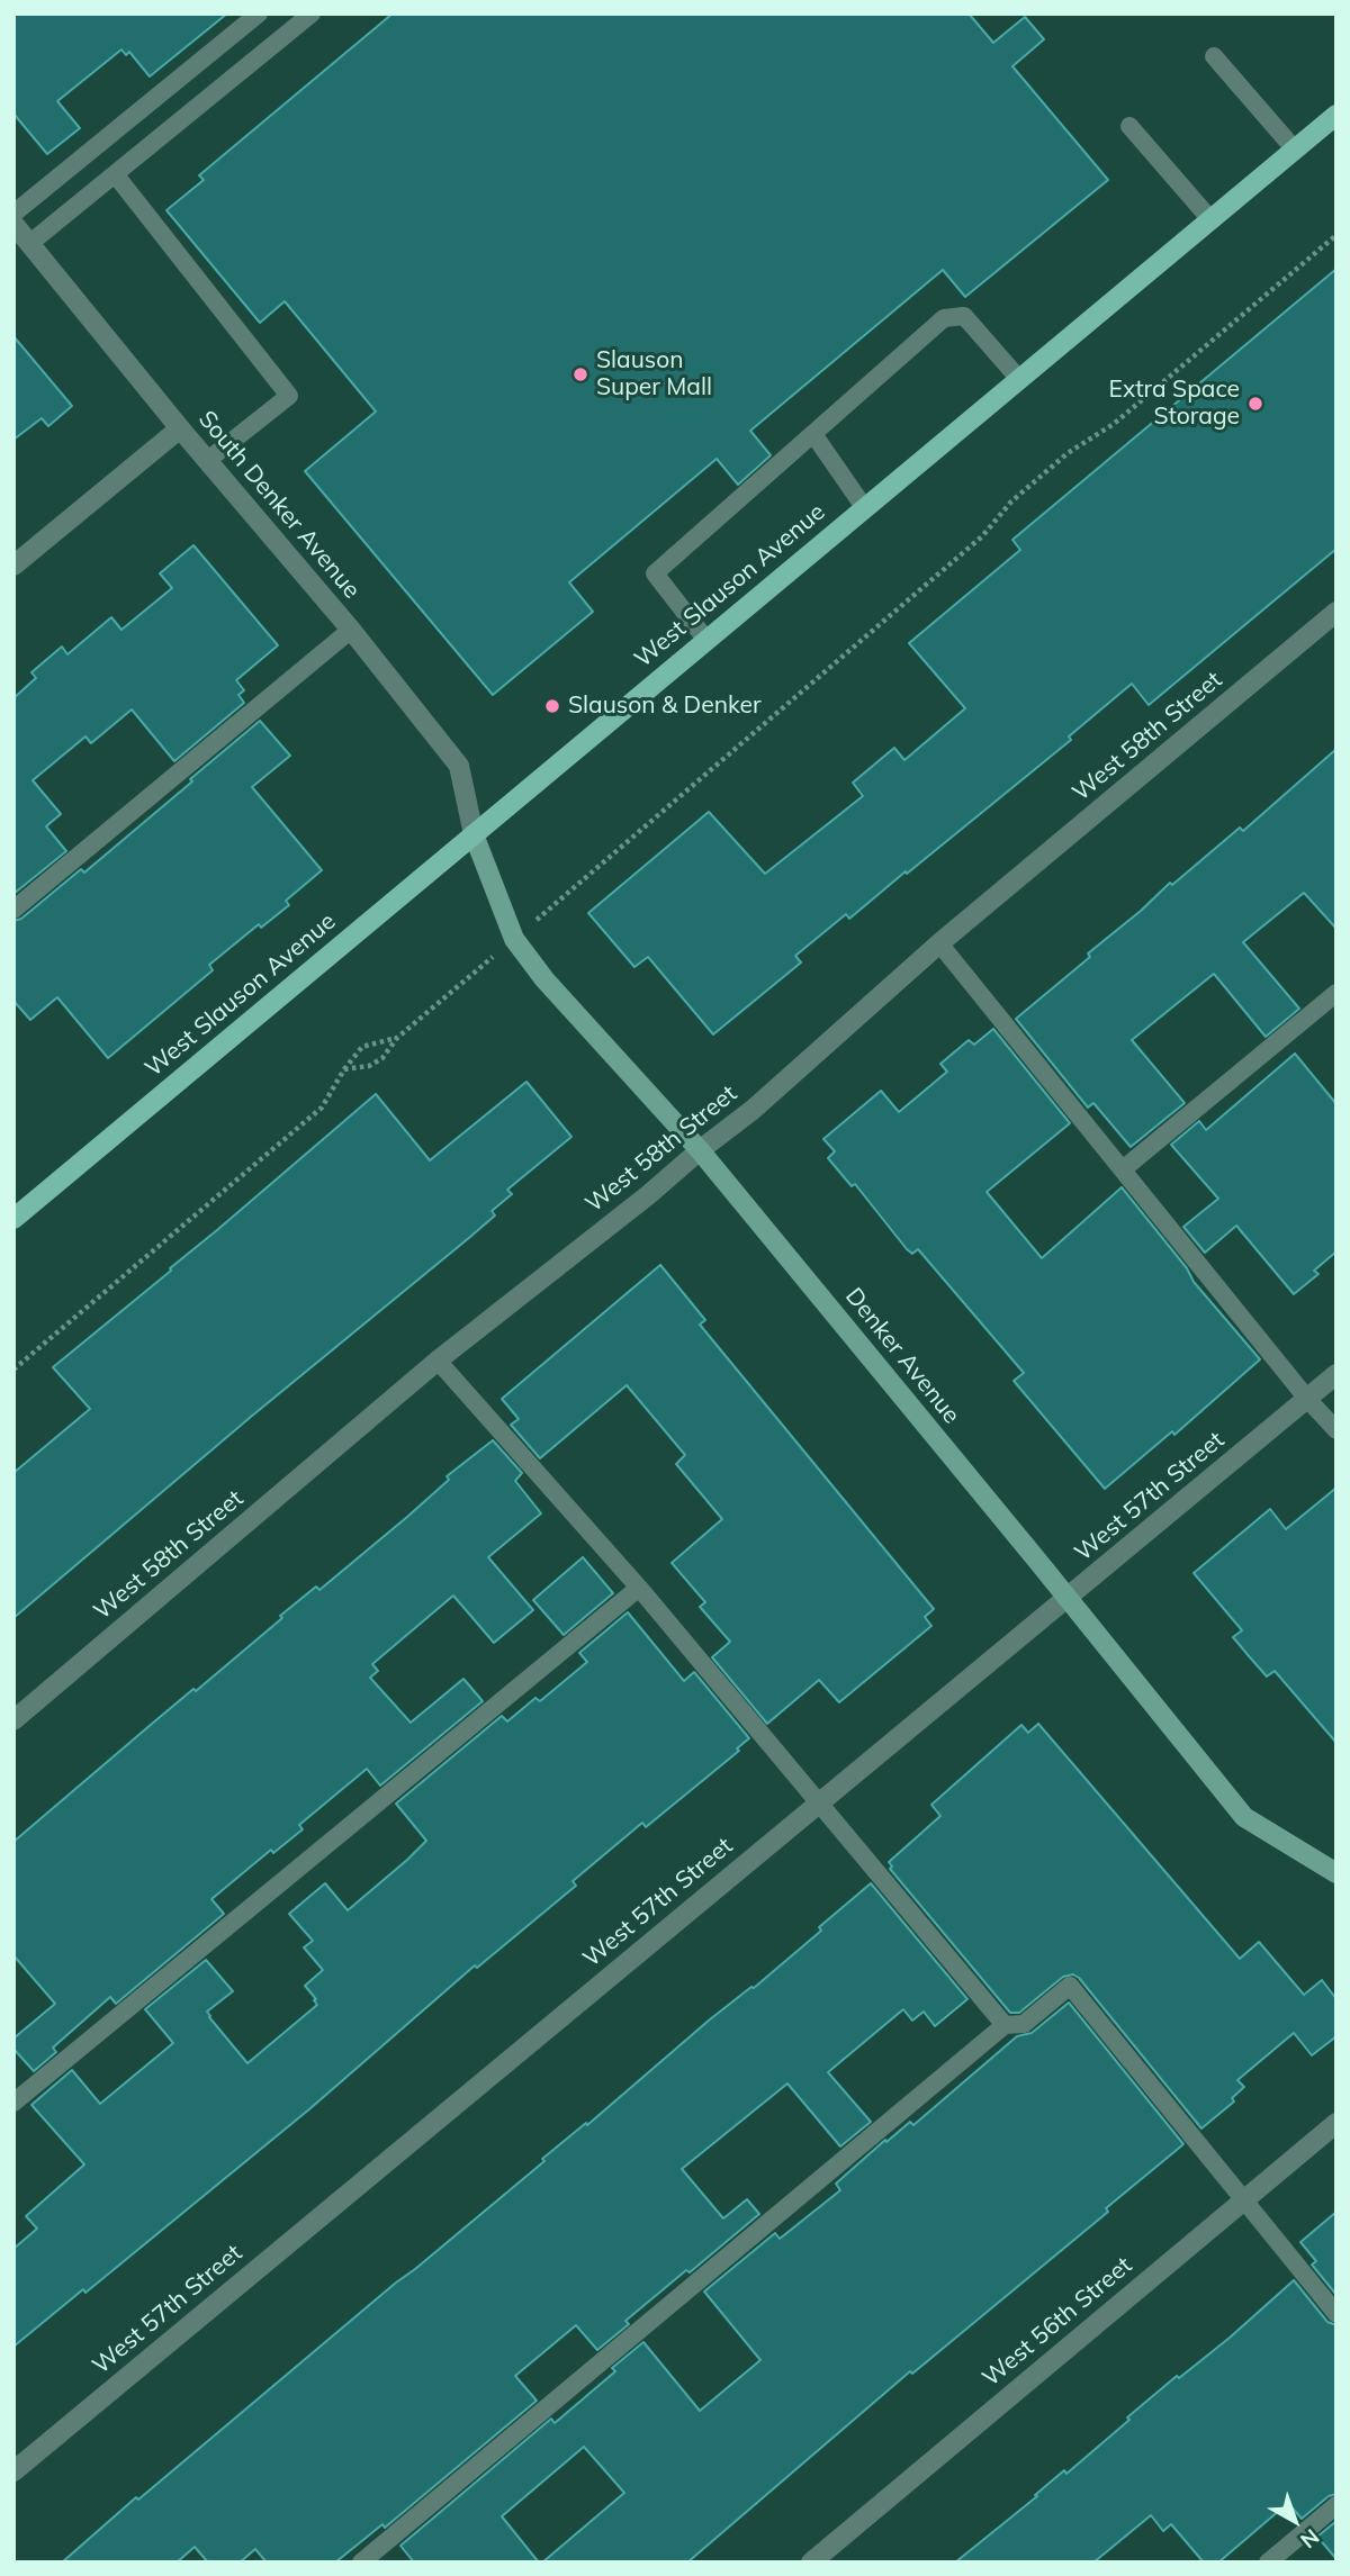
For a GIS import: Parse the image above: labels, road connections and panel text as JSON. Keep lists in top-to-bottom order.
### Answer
{
  "streets": {
    "main road": ["West Slauson Avenue"],
    "street": [
      "South Denker Avenue",
      "West 58th Street",
      "Denker Avenue",
      "West 57th Street",
      "West 56th Street"
    ]
  },
  "crossings": [
    ["South Denker Avenue", "West Slauson Avenue"],
    ["South Denker Avenue", "Denker Avenue"],
    ["West Slauson Avenue", "Denker Avenue"],
    ["West 58th Street", "Denker Avenue"],
    ["Denker Avenue", "West 57th Street"]
  ],
  "places": ["Slauson Super Mall", "Extra Space Storage", "Slauson & Denker"],
  "north": "bottom right"
}
